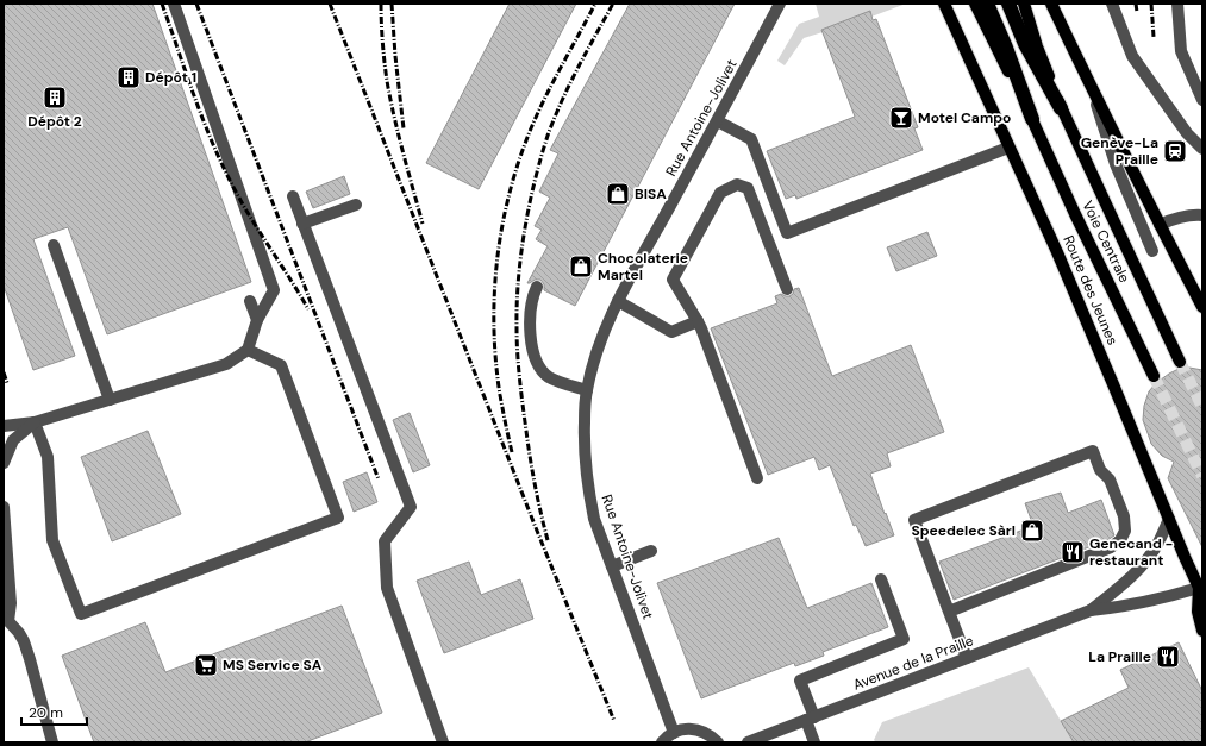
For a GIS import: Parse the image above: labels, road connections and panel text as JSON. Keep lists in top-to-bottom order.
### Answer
{
  "streets": {
    "main road": ["Voie Centrale", "Route des Jeunes"],
    "street": ["Rue Antoine-Jolivet", "Avenue de la Praille"]
  },
  "crossings": [
    ["Route des Jeunes", "Avenue de la Praille"]
  ],
  "places": {
    "building": ["Dépôt 1", "Dépôt 2"],
    "bar": ["Motel Campo"],
    "station": ["Genève-La Praille"],
    "shop": ["BISA", "Chocolaterie Martel", "Speedelec Sàrl"],
    "restaurant": ["Genecand - restaurant", "La Praille"],
    "supermarket": ["MS Service SA"]
  },
  "scale_bar": "20 m"
}
